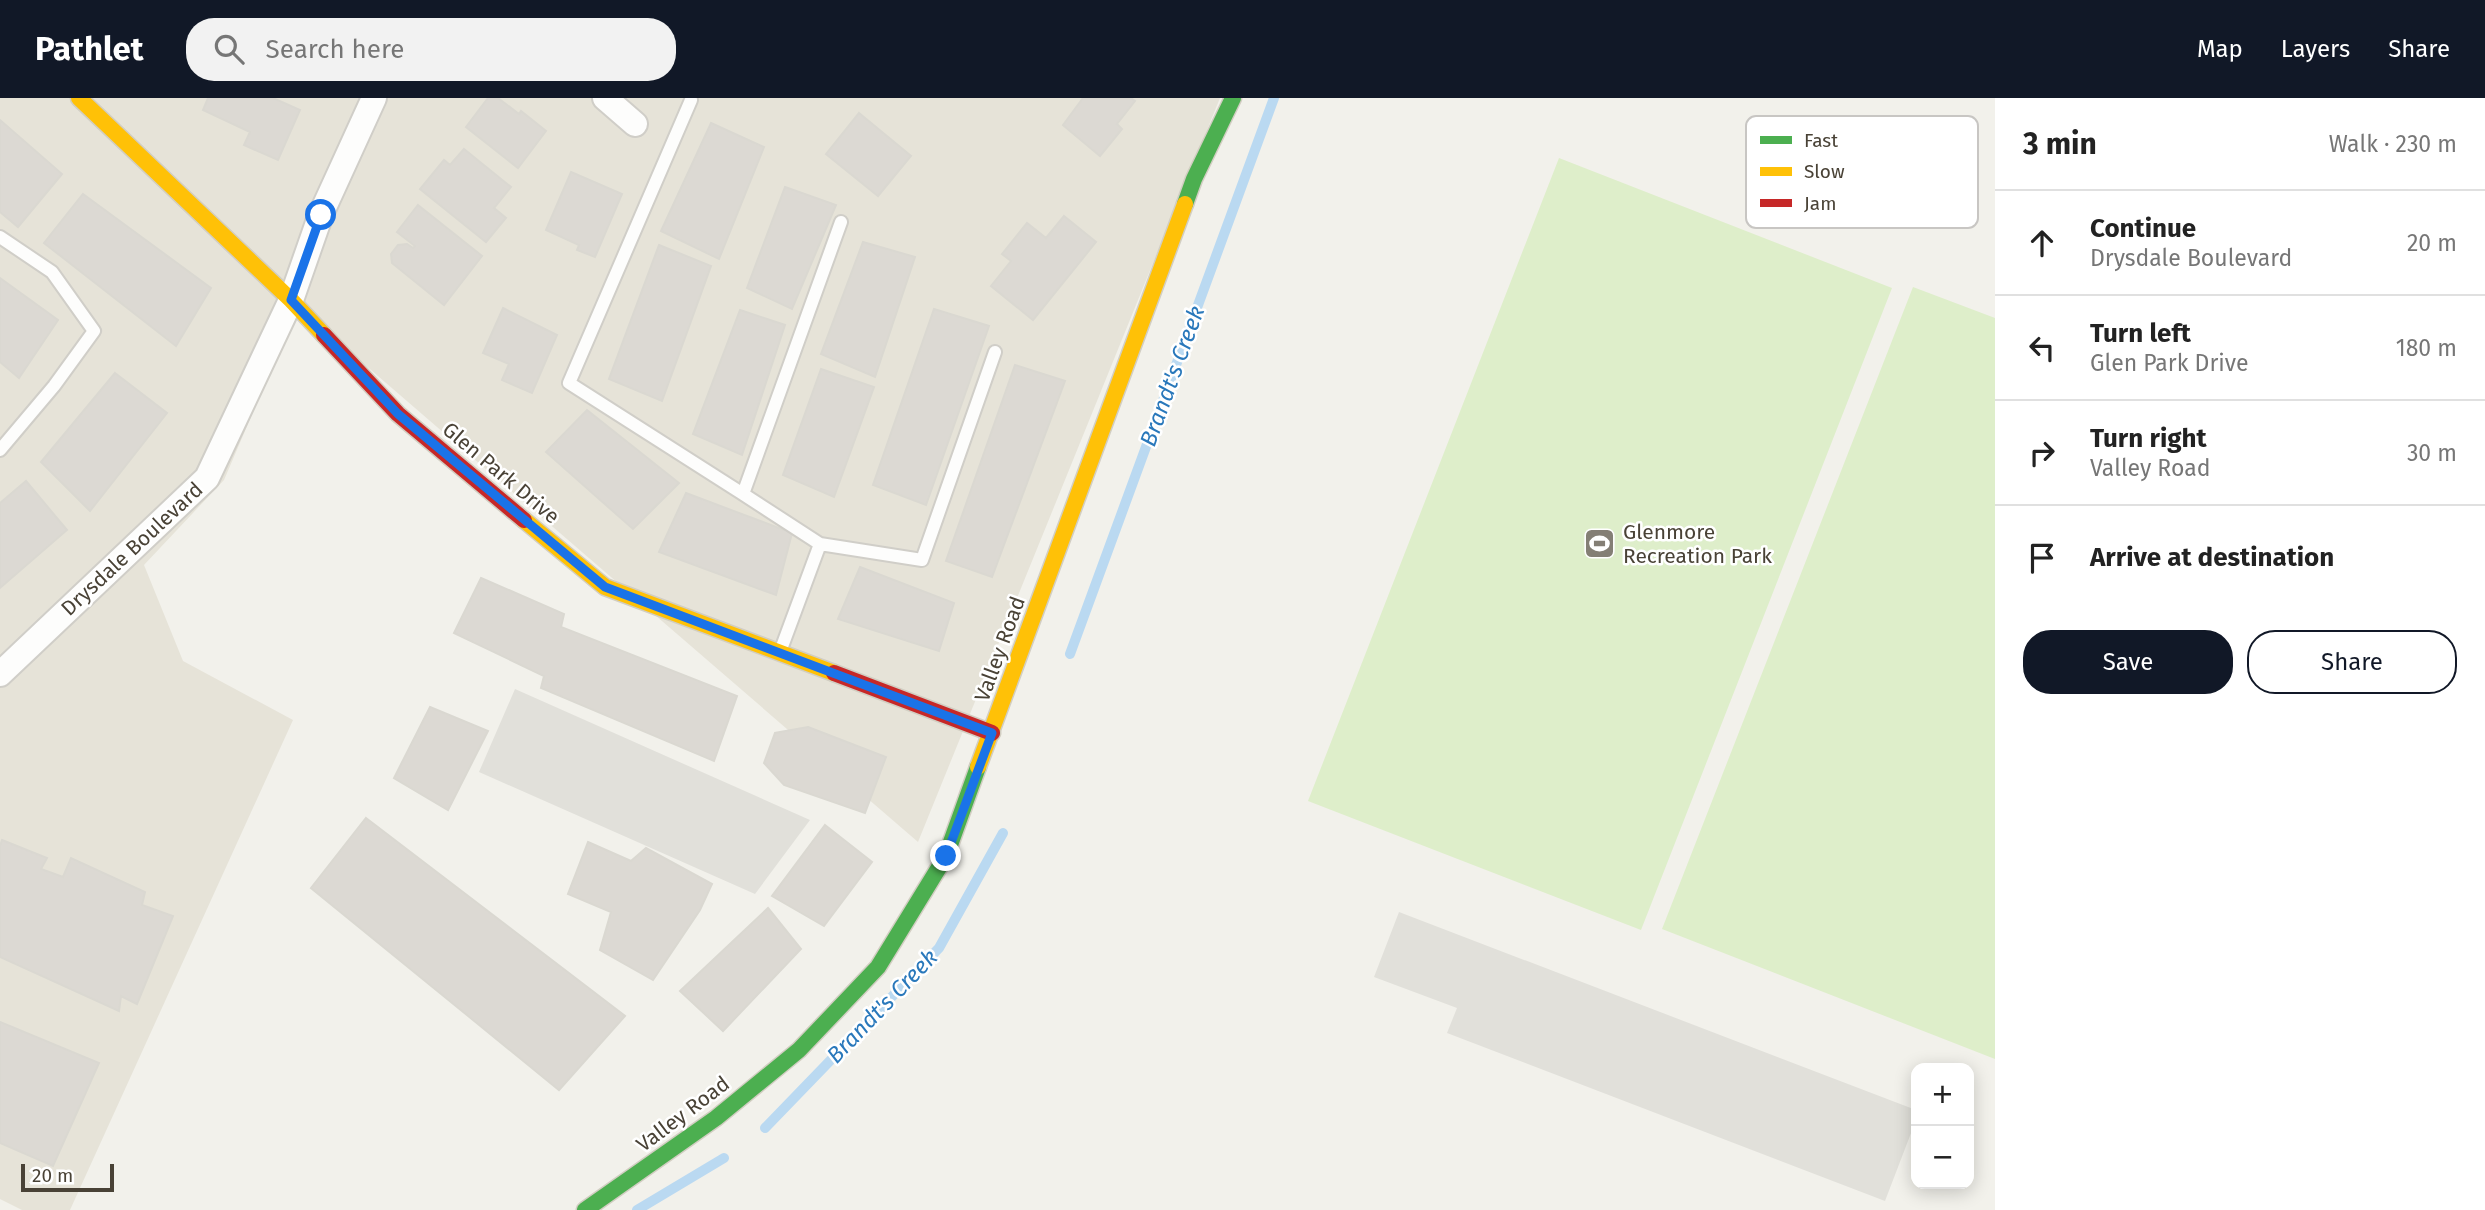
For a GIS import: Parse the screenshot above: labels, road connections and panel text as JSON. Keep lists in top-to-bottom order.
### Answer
{
  "streets": {
    "street": ["Glen Park Drive", "Drysdale Boulevard", "Valley Road"]
  },
  "crossings": [
    ["Glen Park Drive", "Drysdale Boulevard"],
    ["Glen Park Drive", "Valley Road"]
  ],
  "water": ["Brandt's Creek"],
  "places": {
    "sports": ["Glenmore Recreation Park"]
  },
  "legend": ["Fast", "Slow", "Jam"],
  "scale_bar": "20 m",
  "page": {
    "header": "Pathlet",
    "search": "Search here",
    "nav": ["Map", "Layers", "Share"],
    "heading": ["3 min", "Walk · 230 m"],
    "list": [
      ["Continue", "Drysdale Boulevard", "20 m"],
      ["Turn left", "Glen Park Drive", "180 m"],
      ["Turn right", "Valley Road", "30 m"],
      "Arrive at destination"
    ],
    "buttons": ["Save", "Share"],
    "map_buttons": ["+", "−"],
    "scale": "20 m"
  }
}
